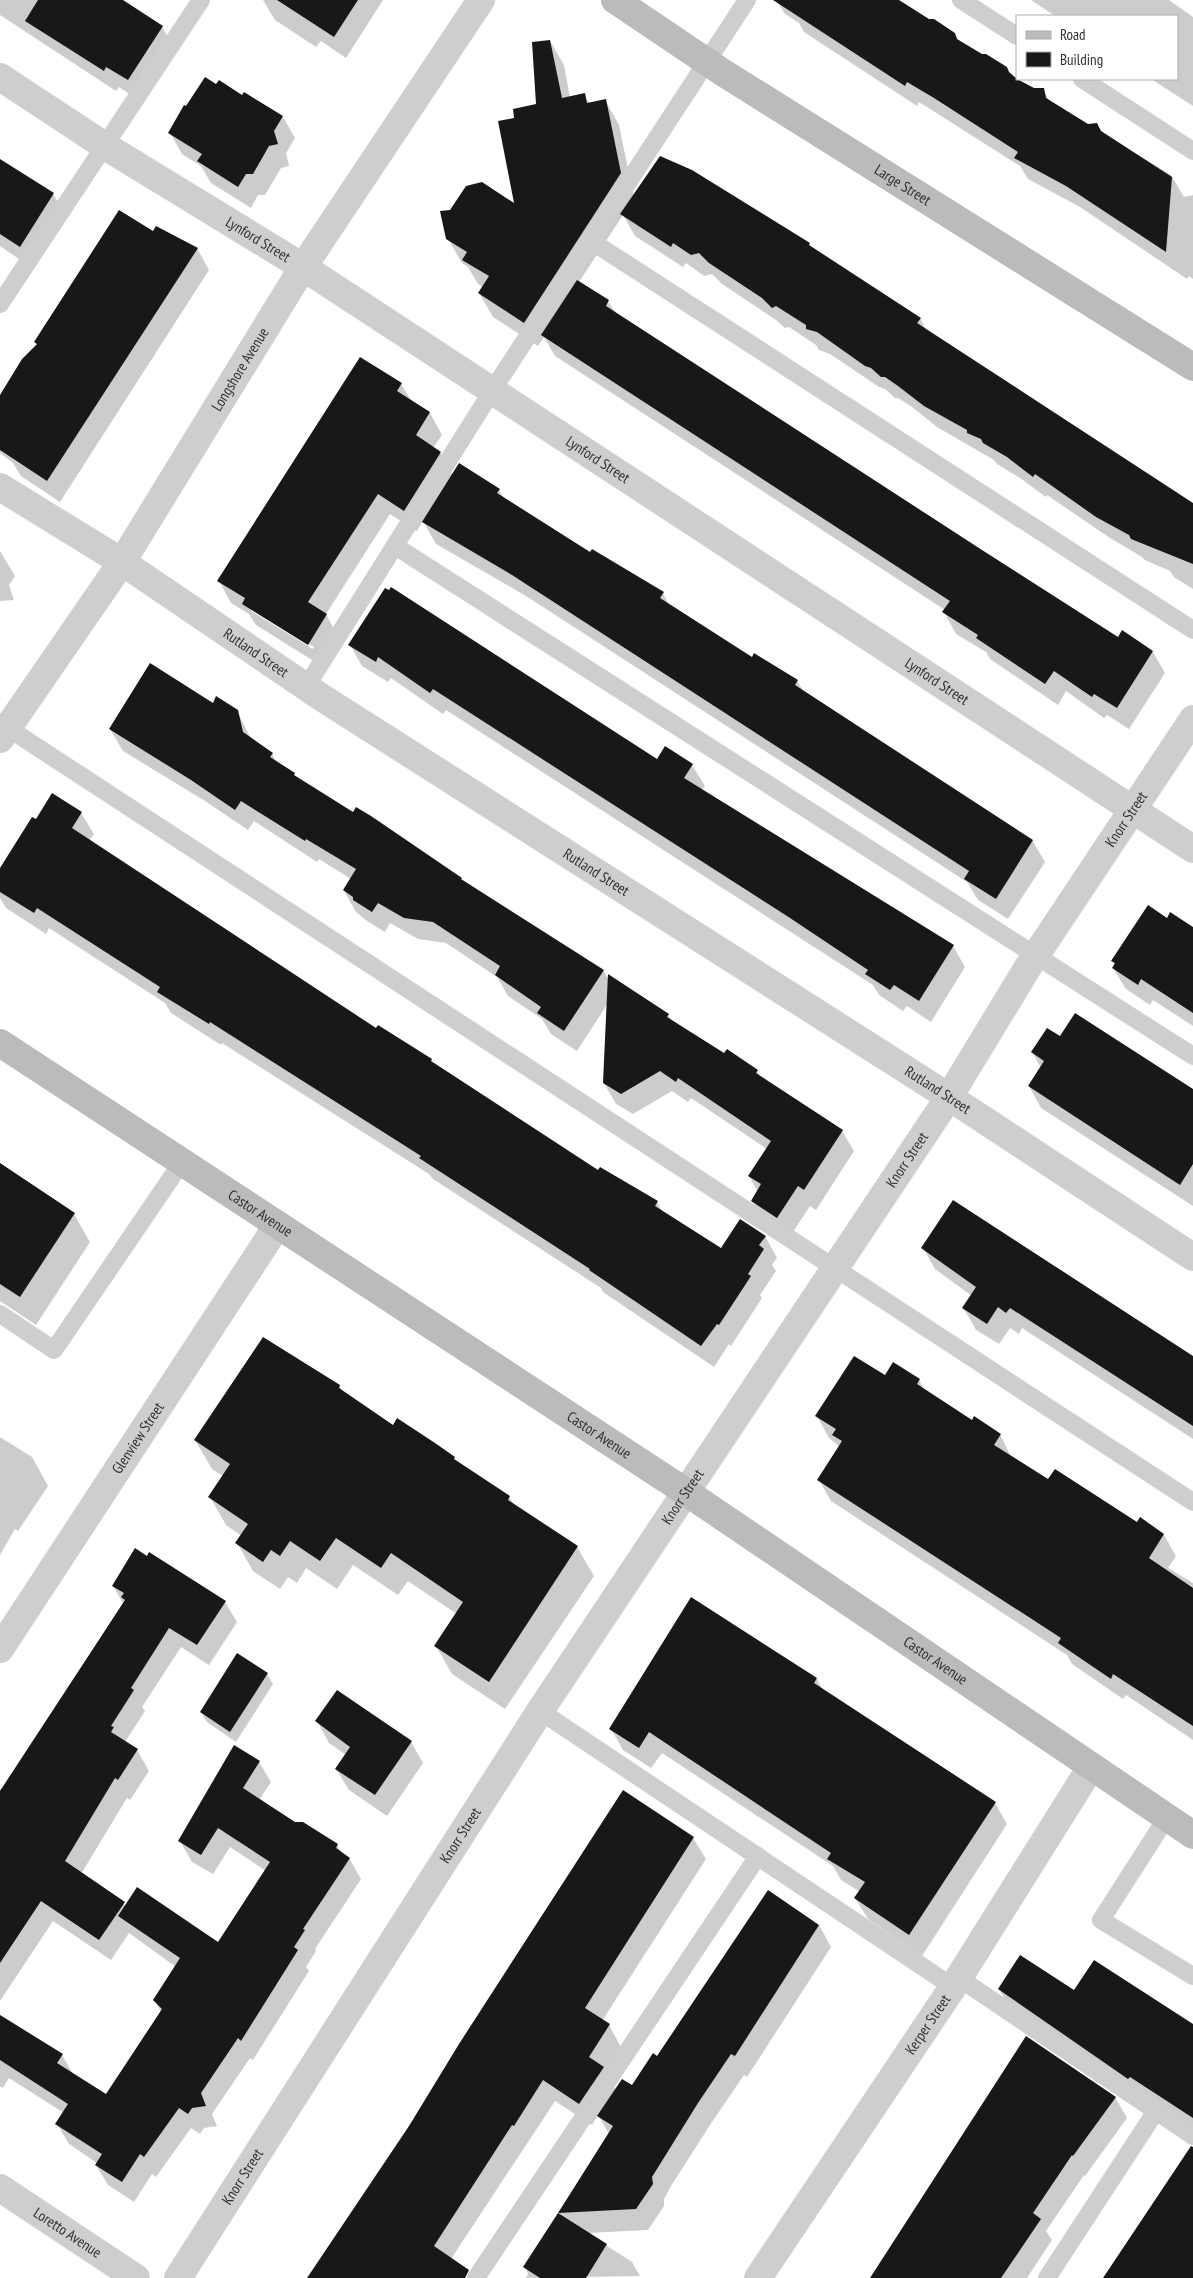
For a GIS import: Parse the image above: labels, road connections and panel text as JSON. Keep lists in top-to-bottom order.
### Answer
{
  "streets": {
    "main road": ["Large Street", "Castor Avenue"],
    "street": [
      "Lynford Street",
      "Longshore Avenue",
      "Rutland Street",
      "Knorr Street",
      "Glenview Street",
      "Kerper Street",
      "Loretto Avenue"
    ]
  },
  "crossings": [
    ["Lynford Street", "Longshore Avenue"],
    ["Lynford Street", "Knorr Street"],
    ["Longshore Avenue", "Rutland Street"],
    ["Rutland Street", "Knorr Street"],
    ["Knorr Street", "Castor Avenue"],
    ["Castor Avenue", "Glenview Street"],
    ["Castor Avenue", "Kerper Street"]
  ],
  "legend": ["Road", "Building"]
}
